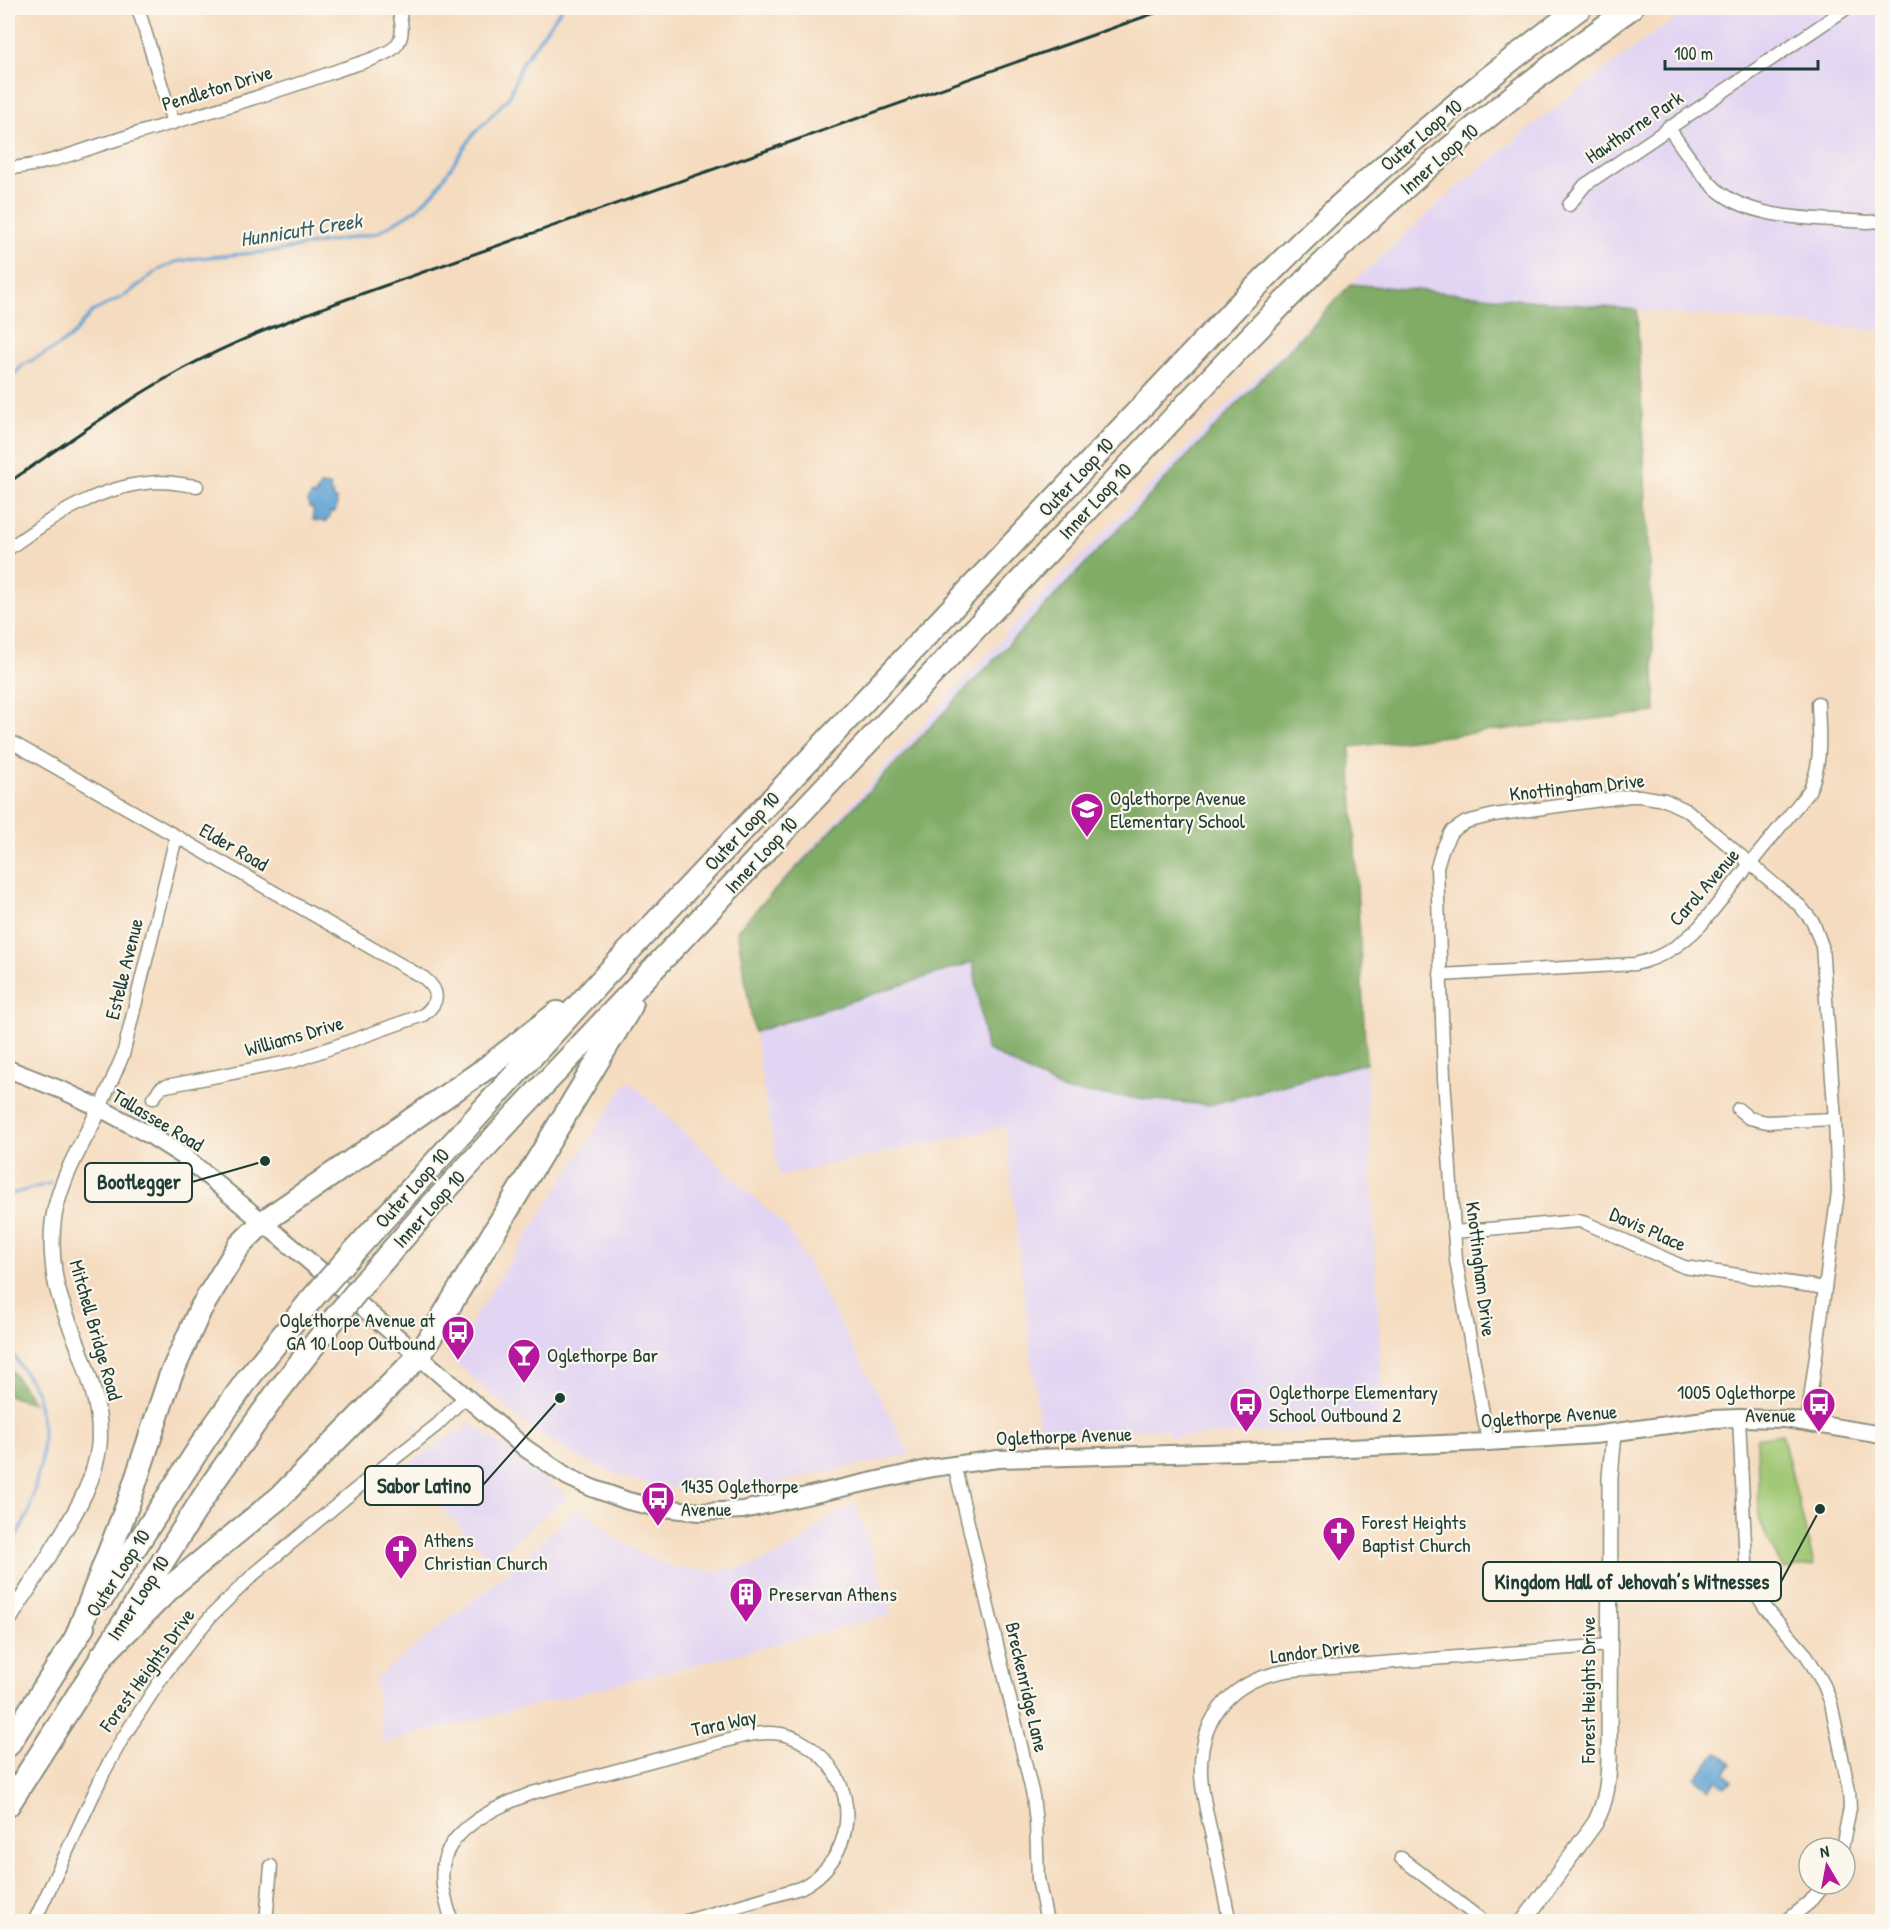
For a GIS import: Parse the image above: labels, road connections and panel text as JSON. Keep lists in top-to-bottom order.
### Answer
{
  "streets": {
    "highway": ["Outer Loop 10", "Inner Loop 10"],
    "main road": ["Tallassee Road", "Oglethorpe Avenue"],
    "street": [
      "Pendleton Drive",
      "Hawthorne Park",
      "Knottingham Drive",
      "Elder Road",
      "Carol Avenue",
      "Estelle Avenue",
      "Williams Drive",
      "Davis Place",
      "Mitchell Bridge Road",
      "Landor Drive",
      "Forest Heights Drive",
      "Breckenridge Lane",
      "Tara Way"
    ]
  },
  "crossings": [
    ["Knottingham Drive", "Carol Avenue"],
    ["Knottingham Drive", "Davis Place"],
    ["Knottingham Drive", "Oglethorpe Avenue"],
    ["Elder Road", "Estelle Avenue"],
    ["Elder Road", "Williams Drive"],
    ["Estelle Avenue", "Tallassee Road"],
    ["Estelle Avenue", "Mitchell Bridge Road"],
    ["Tallassee Road", "Mitchell Bridge Road"],
    ["Tallassee Road", "Oglethorpe Avenue"],
    ["Oglethorpe Avenue", "Forest Heights Drive"],
    ["Oglethorpe Avenue", "Breckenridge Lane"],
    ["Landor Drive", "Forest Heights Drive"]
  ],
  "water": ["Hunnicutt Creek"],
  "places": {
    "school or university": ["Oglethorpe Avenue Elementary School"],
    "other": ["Bootlegger", "Sabor Latino", "Kingdom Hall of Jehovah’s Witnesses"],
    "bus stop": [
      "Oglethorpe Avenue at GA 10 Loop Outbound",
      "Oglethorpe Elementary School Outbound 2",
      "1005 Oglethorpe Avenue",
      "1435 Oglethorpe Avenue"
    ],
    "bar": ["Oglethorpe Bar"],
    "church": ["Forest Heights Baptist Church", "Athens Christian Church"],
    "building": ["Preservan Athens"]
  },
  "scale_bar": "100 m",
  "north": "top"
}
